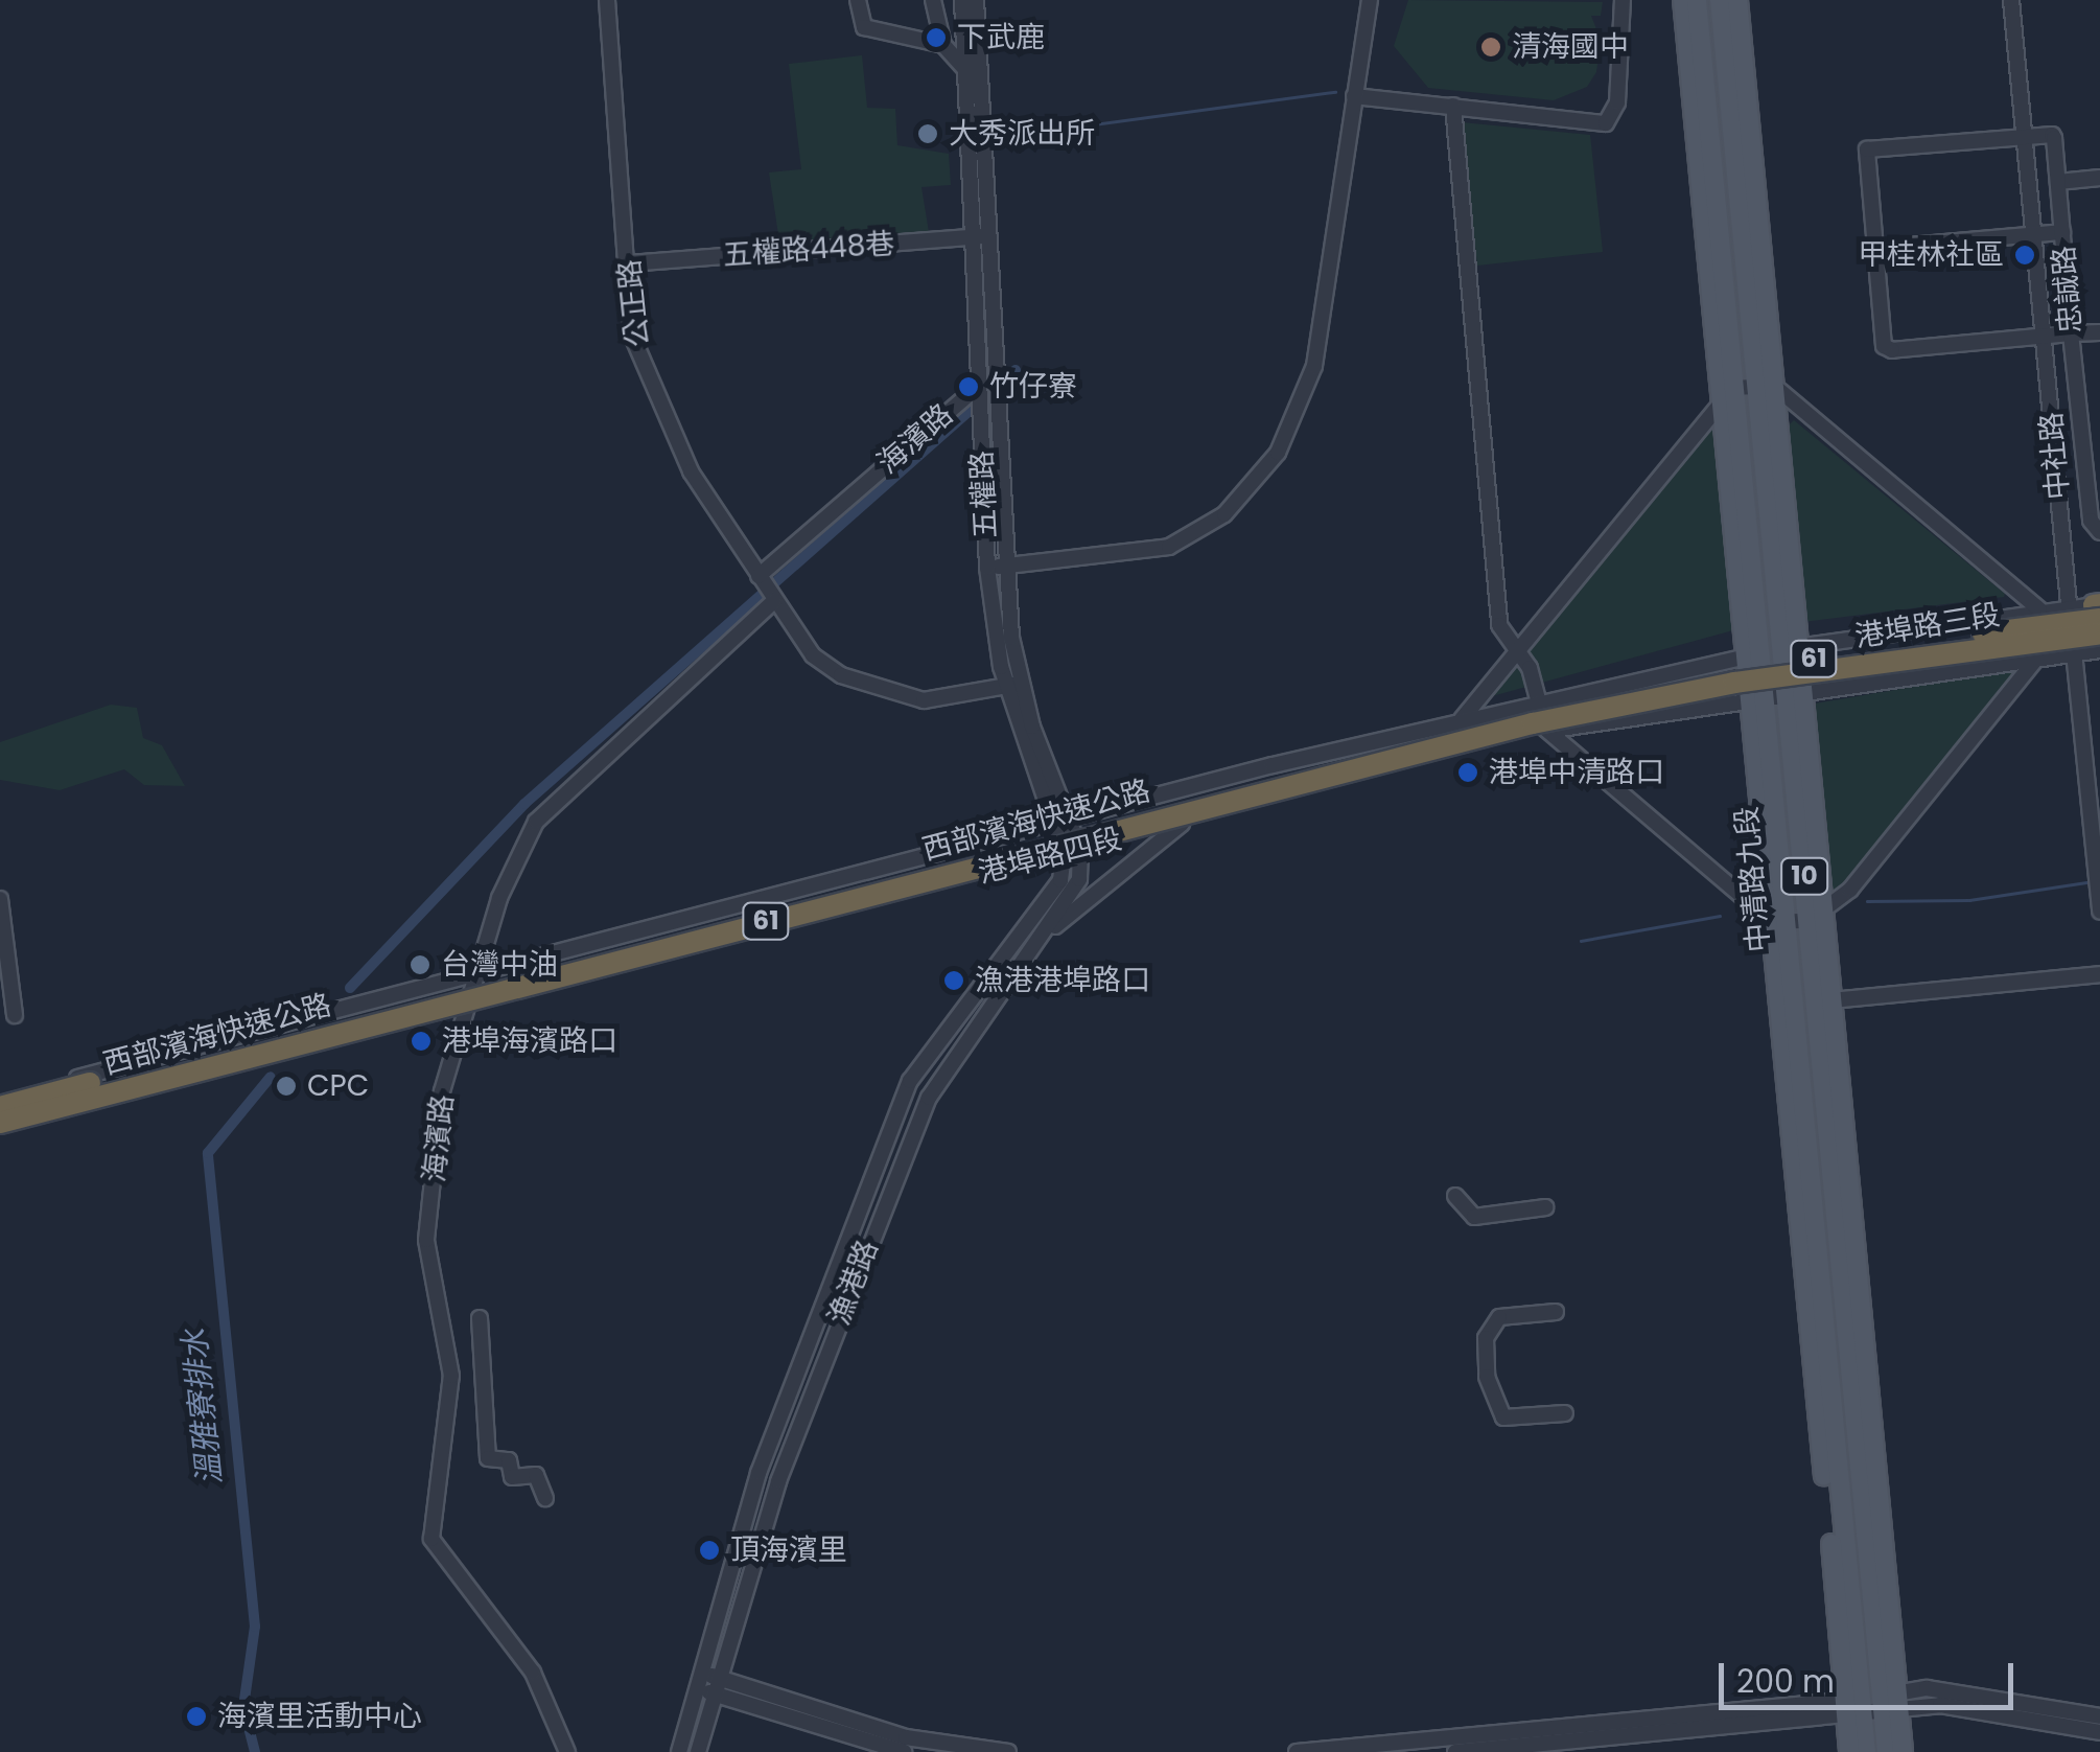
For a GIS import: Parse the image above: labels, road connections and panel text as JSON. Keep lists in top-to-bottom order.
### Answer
{
  "streets": {
    "highway": ["61", "西部濱海快速公路"],
    "main road": ["10", "中清路九段"],
    "street": [
      "五權路448巷",
      "忠誠路",
      "公正路",
      "海濱路",
      "中社路",
      "五權路",
      "港埠路三段",
      "港埠路四段",
      "漁港路"
    ]
  },
  "crossings": [
    ["五權路448巷", "公正路"],
    ["五權路448巷", "五權路"],
    ["忠誠路", "中社路"],
    ["公正路", "海濱路"],
    ["海濱路", "五權路"],
    ["海濱路", "港埠路四段"],
    ["中社路", "港埠路三段"],
    ["五權路", "港埠路四段"],
    ["五權路", "漁港路"],
    ["港埠路三段", "西部濱海快速公路"],
    ["港埠路三段", "港埠路四段"],
    ["港埠路三段", "中清路九段"],
    ["西部濱海快速公路", "港埠路四段"],
    ["港埠路四段", "中清路九段"],
    ["港埠路四段", "漁港路"]
  ],
  "water": ["溫雅寮排水"],
  "places": [
    "下武鹿",
    "清海國中",
    "大秀派出所",
    "甲桂林社區",
    "竹仔寮",
    "港埠中清路口",
    "台灣中油",
    "漁港港埠路口",
    "港埠海濱路口",
    "CPC",
    "頂海濱里",
    "海濱里活動中心"
  ],
  "scale_bar": "200 m"
}
